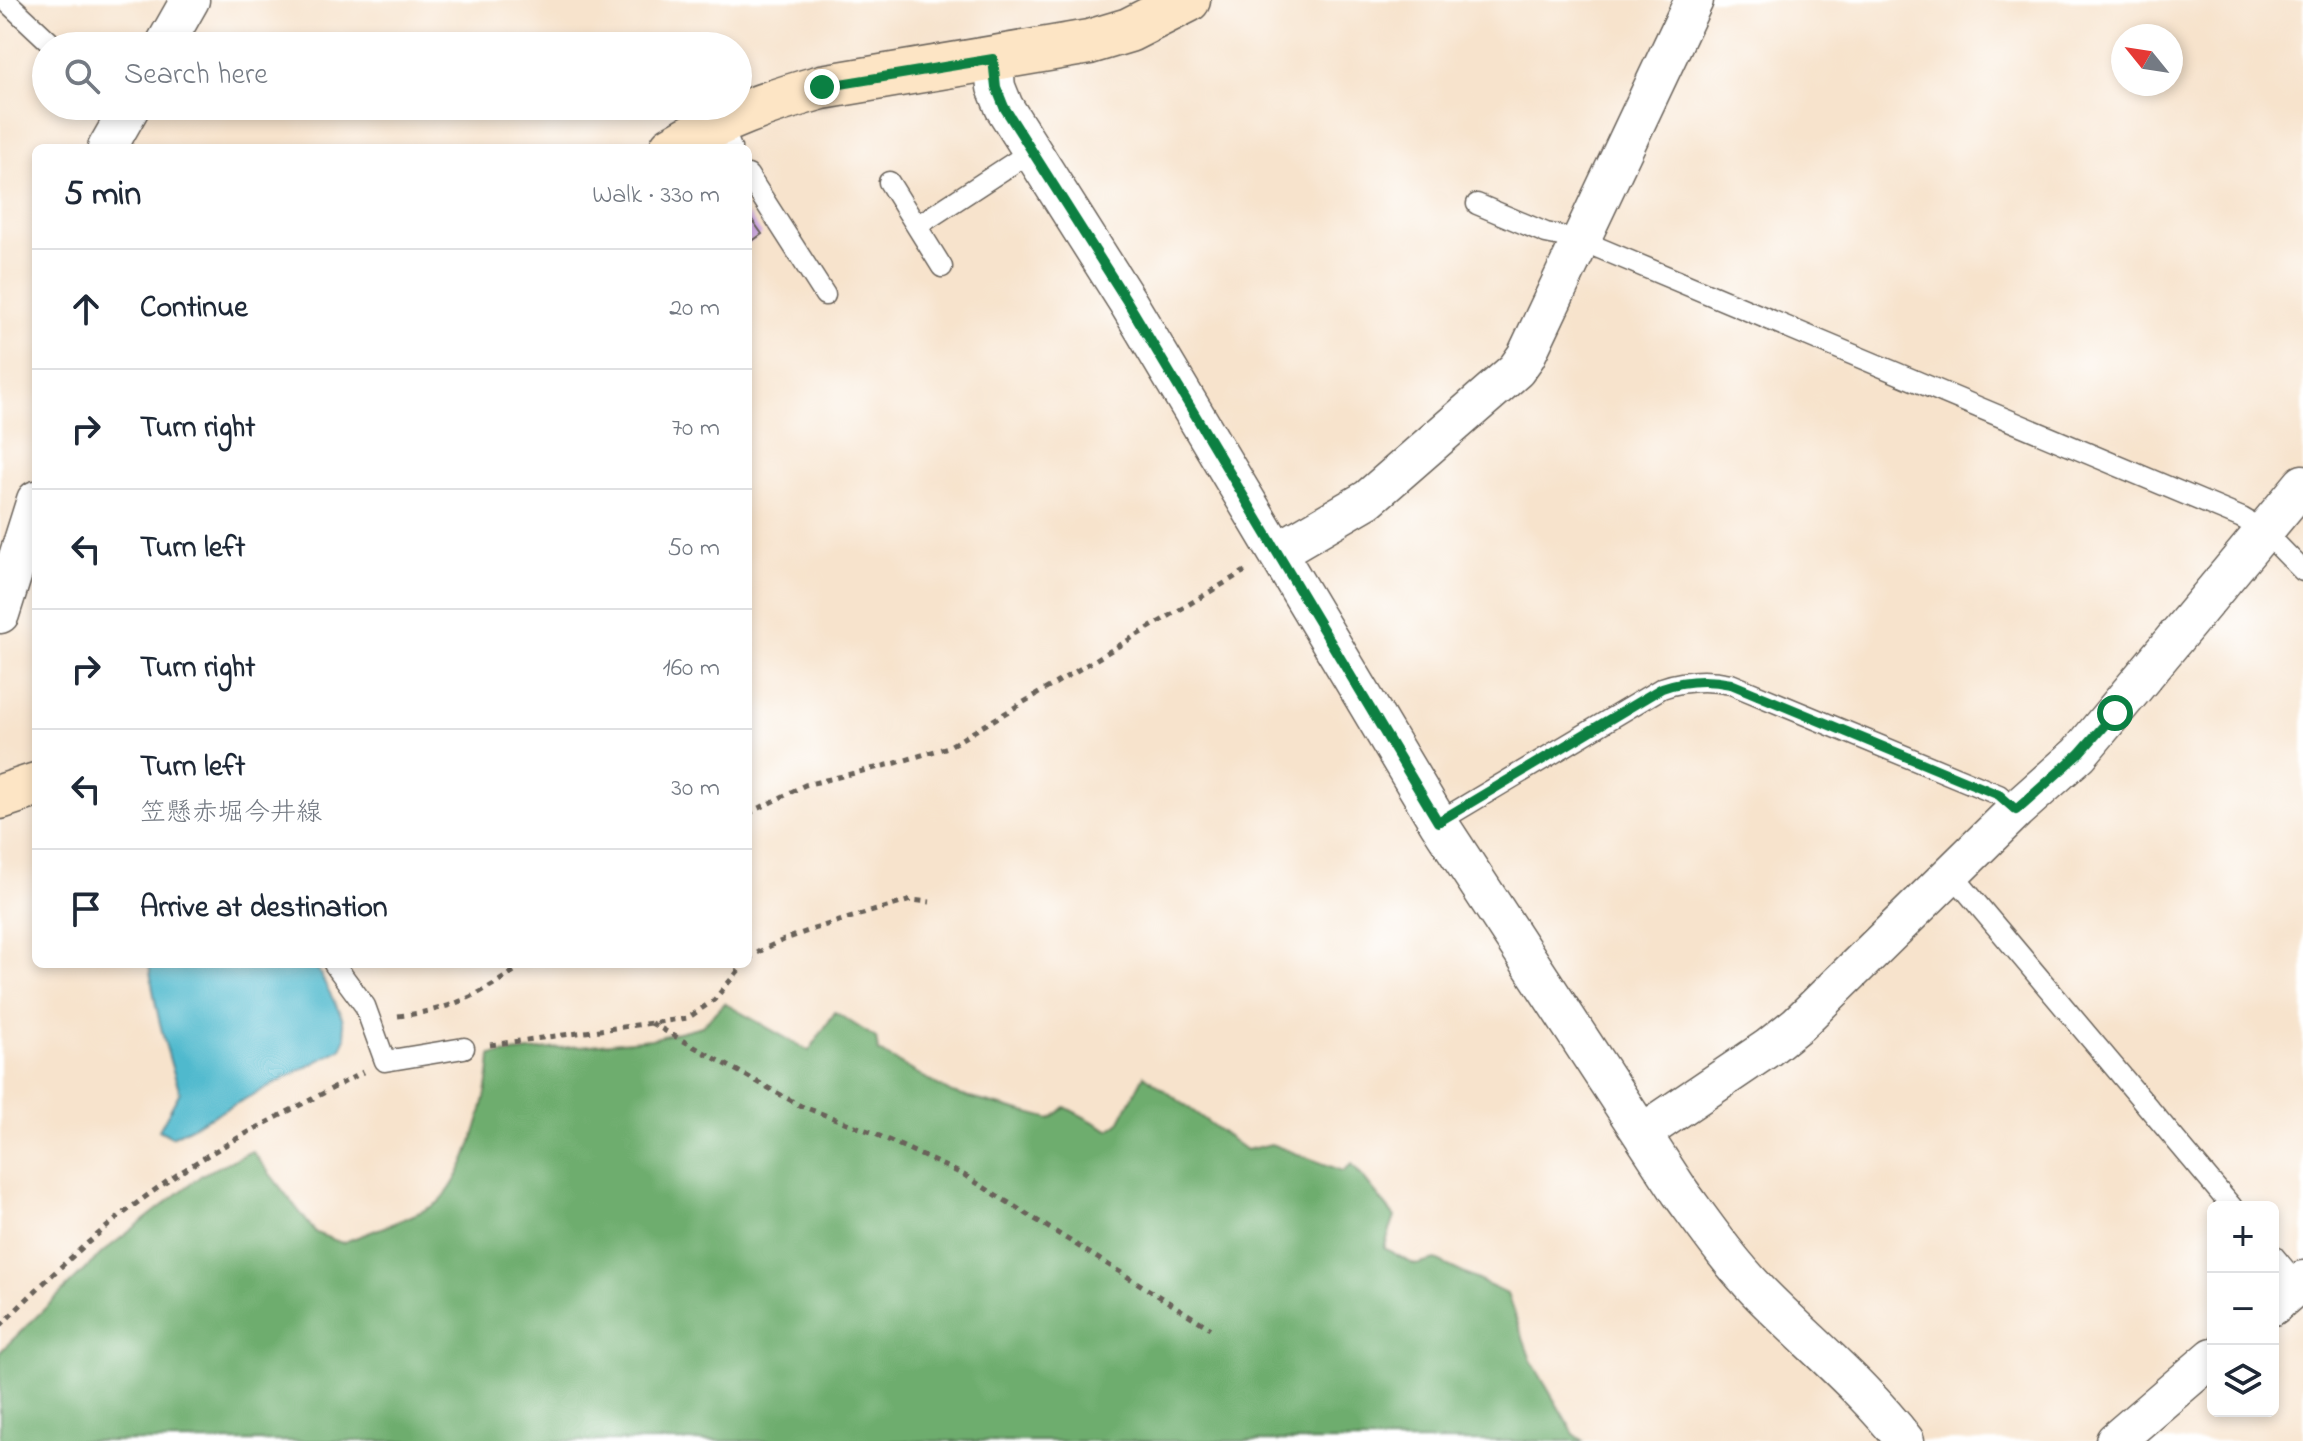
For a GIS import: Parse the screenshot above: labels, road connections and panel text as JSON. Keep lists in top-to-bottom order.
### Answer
{
  "north": "top left",
  "page": {
    "search": "Search here",
    "heading": ["5 min", "Walk · 330 m"],
    "list": [
      ["Continue", "20 m"],
      ["Turn right", "70 m"],
      ["Turn left", "50 m"],
      ["Turn right", "160 m"],
      ["Turn left", "笠懸赤堀今井線", "30 m"],
      "Arrive at destination"
    ],
    "map_buttons": ["+", "−"]
  }
}
